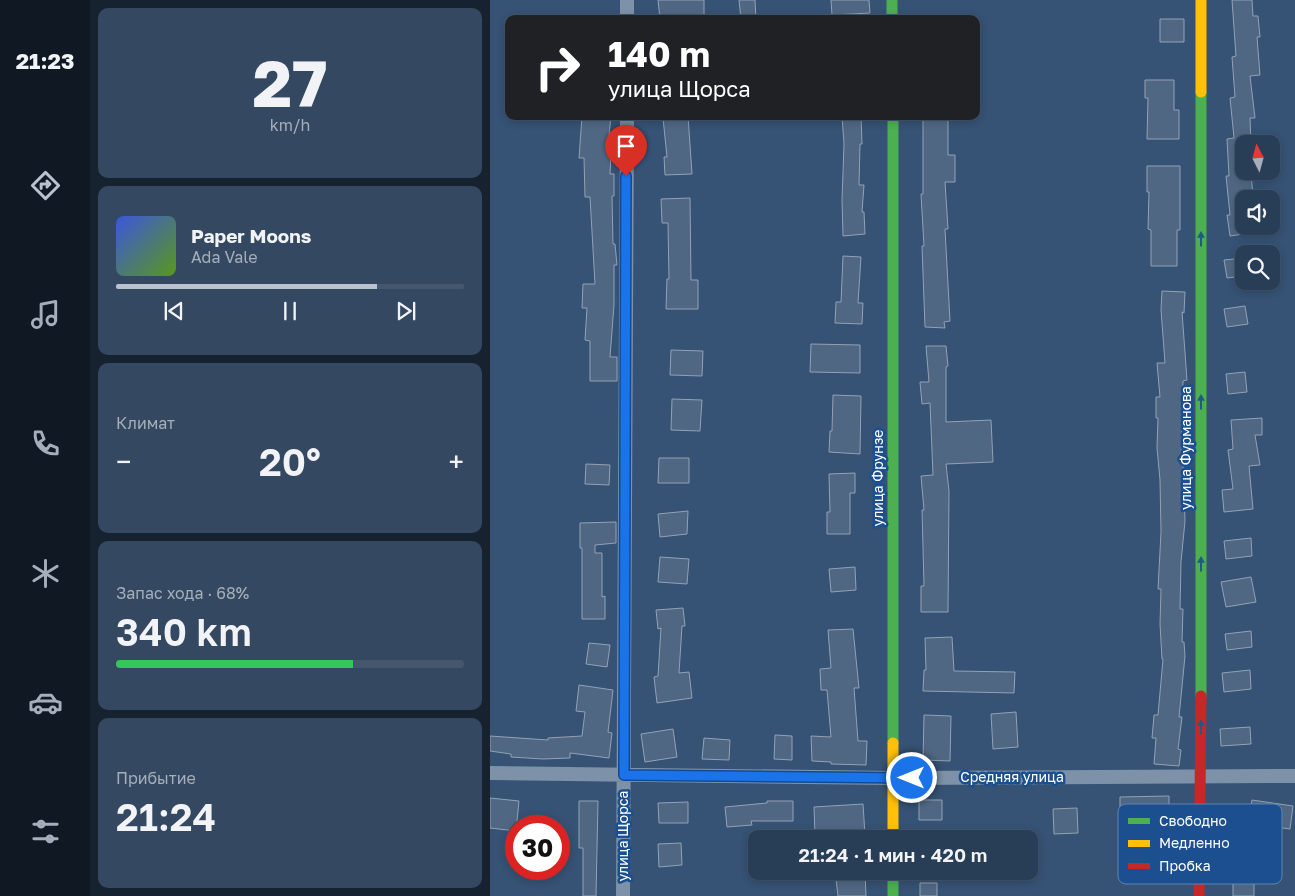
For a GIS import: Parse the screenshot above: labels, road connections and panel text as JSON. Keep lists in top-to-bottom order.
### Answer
{
  "streets": {
    "street": [
      "улица Фурманова",
      "улица Фрунзе",
      "Средняя улица",
      "улица Щорса"
    ]
  },
  "crossings": [
    ["улица Фурманова", "Средняя улица"],
    ["улица Фрунзе", "Средняя улица"],
    ["Средняя улица", "улица Щорса"]
  ],
  "one_way": ["улица Фурманова"],
  "legend": ["Свободно", "Медленно", "Пробка"],
  "north": "top",
  "page": {
    "tabs": "21:23",
    "tile": [
      ["27", "km/h"],
      "Климат",
      ["Запас хода · 68%", "340 km"],
      ["Прибытие", "21:24"]
    ],
    "turn": ["140 m", "улица Щорса"],
    "song": ["Paper Moons", "Ada Vale"],
    "heat": ["−", "20°", "+"],
    "limit": "30",
    "trip": "21:24 · 1 мин · 420 m"
  }
}
